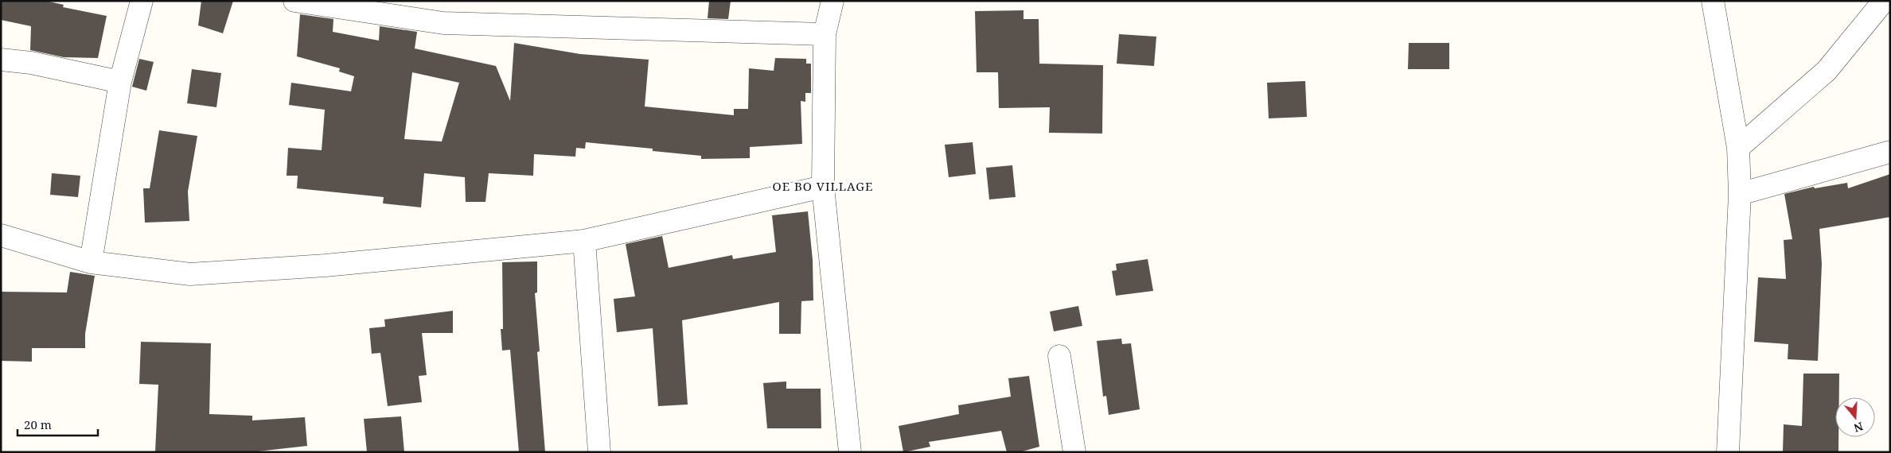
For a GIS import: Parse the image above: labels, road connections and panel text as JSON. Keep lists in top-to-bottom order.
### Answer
{
  "districts": ["OE BO VILLAGE"],
  "scale_bar": "20 m",
  "north": "bottom"
}
